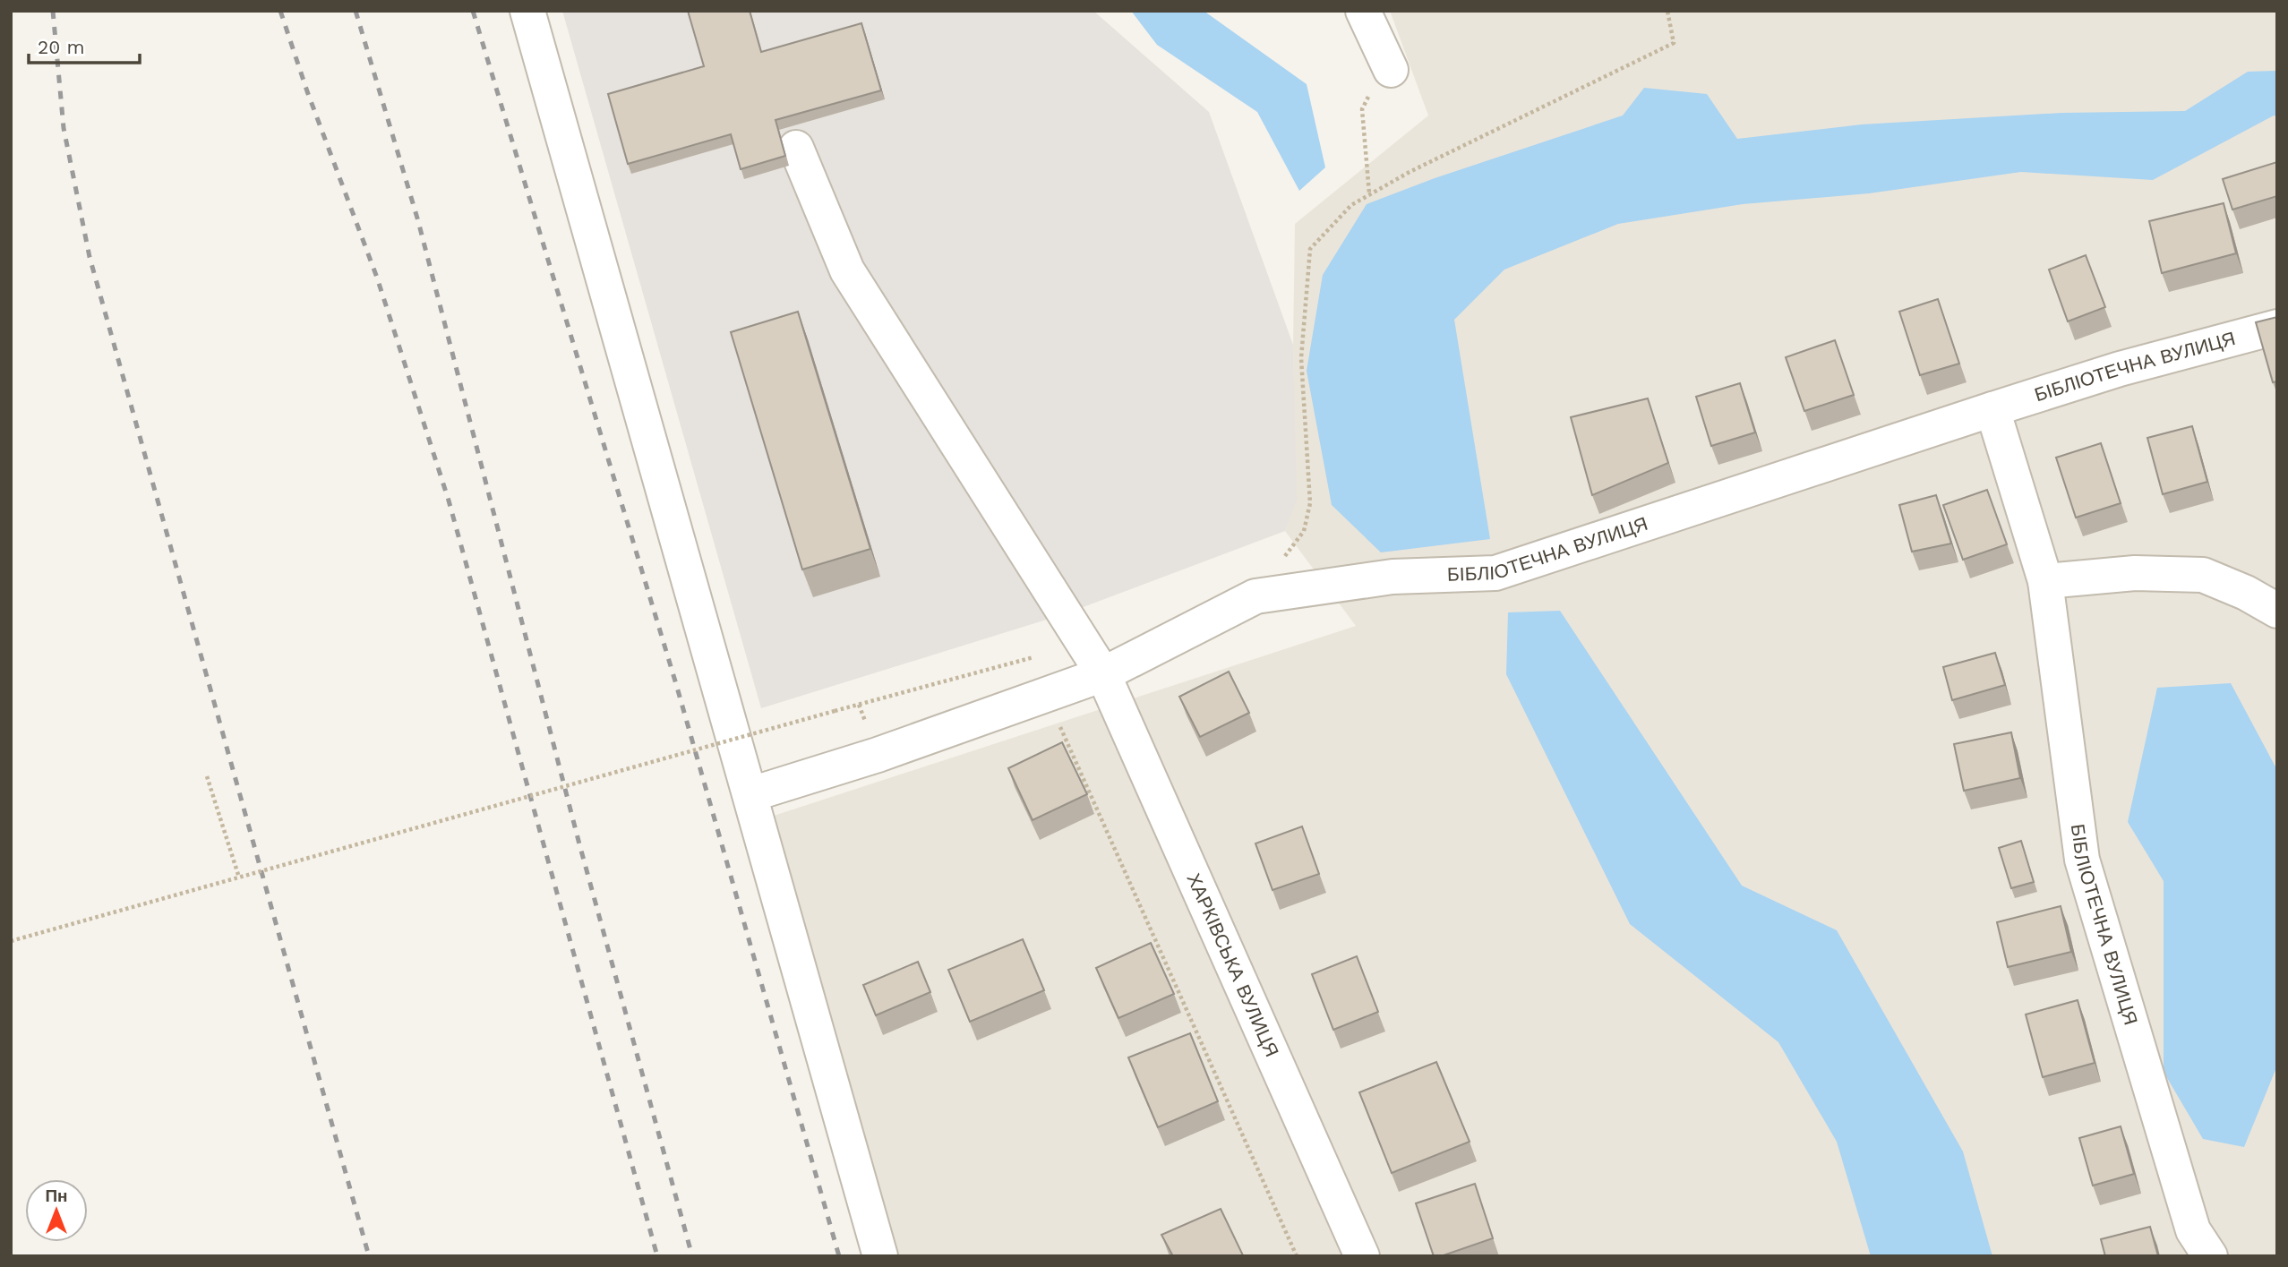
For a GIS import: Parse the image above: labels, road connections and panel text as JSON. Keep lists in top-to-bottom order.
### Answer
{
  "streets": {
    "street": ["БІБЛІОТЕЧНА ВУЛИЦЯ", "ХАРКІВСЬКА ВУЛИЦЯ"]
  },
  "crossings": [
    ["БІБЛІОТЕЧНА ВУЛИЦЯ", "ХАРКІВСЬКА ВУЛИЦЯ"]
  ],
  "scale_bar": "20 m",
  "north": "top"
}
